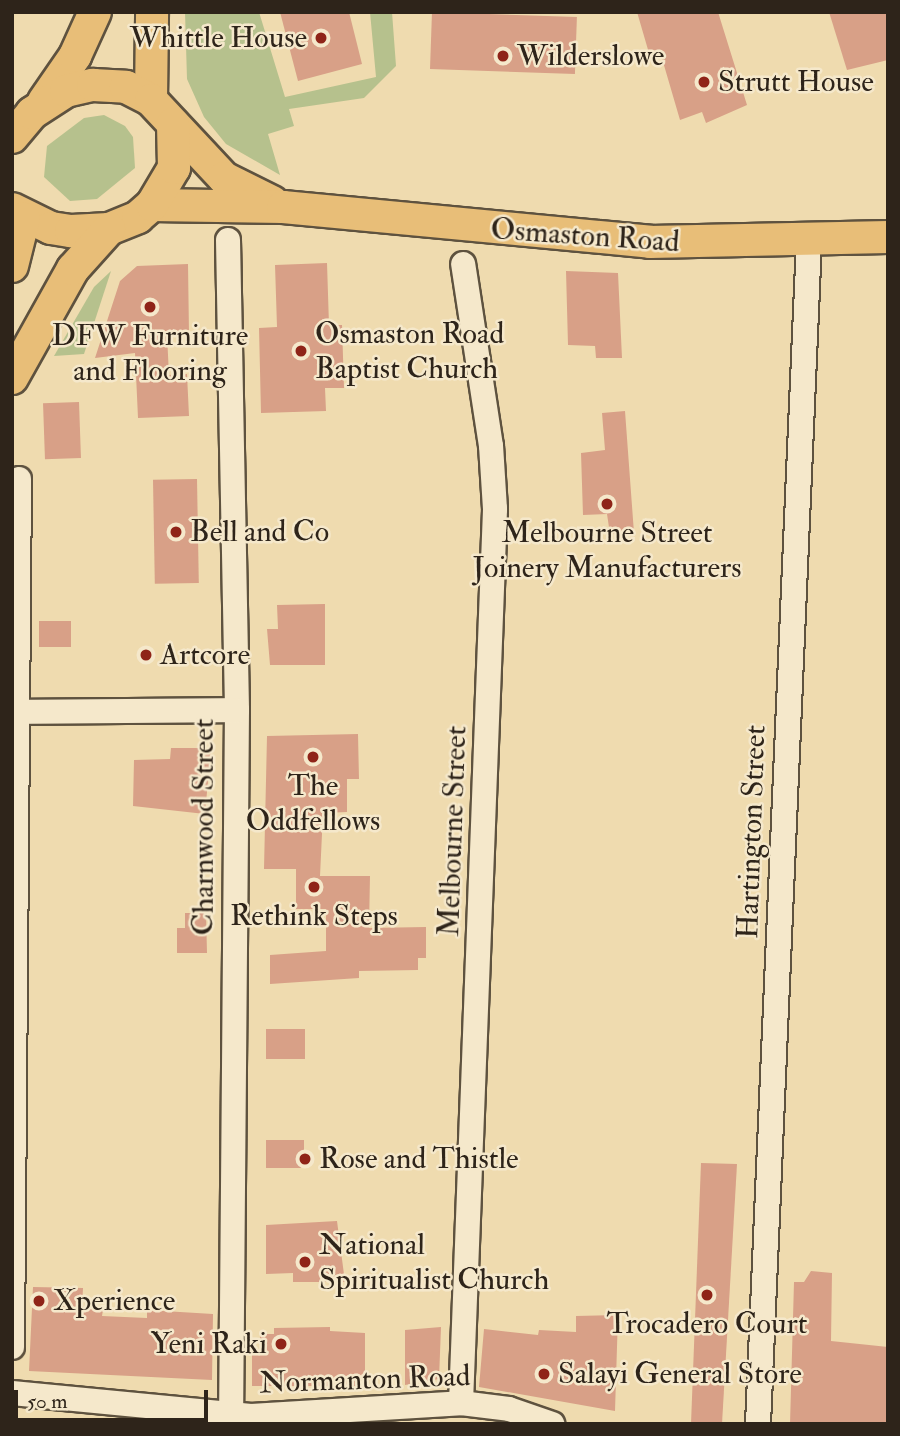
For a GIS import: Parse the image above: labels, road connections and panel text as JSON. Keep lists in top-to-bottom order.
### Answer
{
  "streets": {
    "main road": ["Osmaston Road"],
    "street": [
      "Charnwood Street",
      "Melbourne Street",
      "Hartington Street",
      "Normanton Road"
    ]
  },
  "crossings": [
    ["Osmaston Road", "Hartington Street"],
    ["Charnwood Street", "Normanton Road"],
    ["Melbourne Street", "Normanton Road"]
  ],
  "places": [
    "Whittle House",
    "Wilderslowe",
    "Strutt House",
    "DFW Furniture and Flooring",
    "Osmaston Road Baptist Church",
    "Melbourne Street Joinery Manufacturers",
    "Bell and Co",
    "Artcore",
    "The Oddfellows",
    "Rethink Steps",
    "Rose and Thistle",
    "National Spiritualist Church",
    "Trocadero Court",
    "Xperience",
    "Yeni Raki",
    "Salayi General Store"
  ],
  "scale_bar": "50 m"
}
